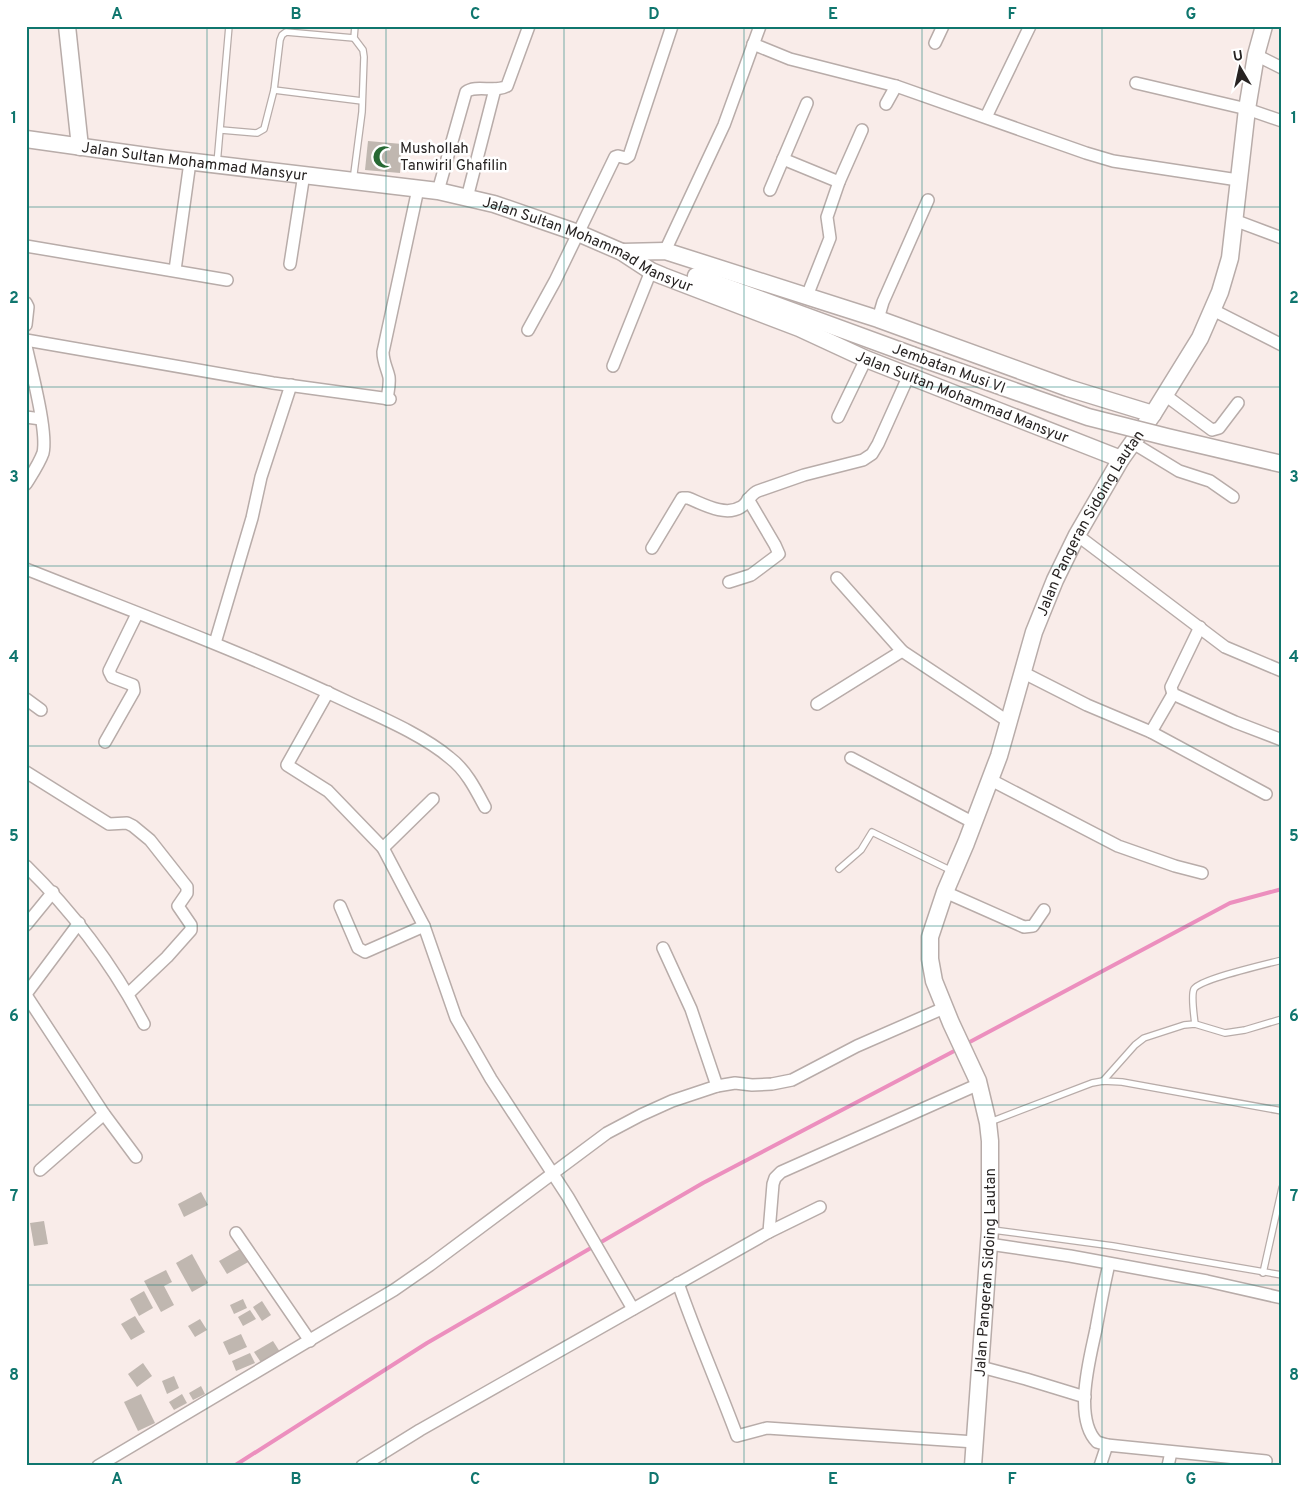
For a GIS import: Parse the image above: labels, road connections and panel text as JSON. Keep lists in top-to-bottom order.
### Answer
{
  "streets": {
    "street": ["Jalan Sultan Mohammad Mansyur", "Jembatan Musi VI", "Jalan Pangeran Sidoing Lautan"]
  },
  "crossings": [
    ["Jalan Sultan Mohammad Mansyur", "Jembatan Musi VI"],
    ["Jalan Sultan Mohammad Mansyur", "Jalan Pangeran Sidoing Lautan"]
  ],
  "places": {
    "mosque": ["Mushollah Tanwiril Ghafilin"]
  },
  "north": "top",
  "grid": {
    "columns": [
      "A",
      "B",
      "C",
      "D",
      "E",
      "F",
      "G"
    ],
    "rows": [
      "1",
      "2",
      "3",
      "4",
      "5",
      "6",
      "7",
      "8"
    ]
  }
}
